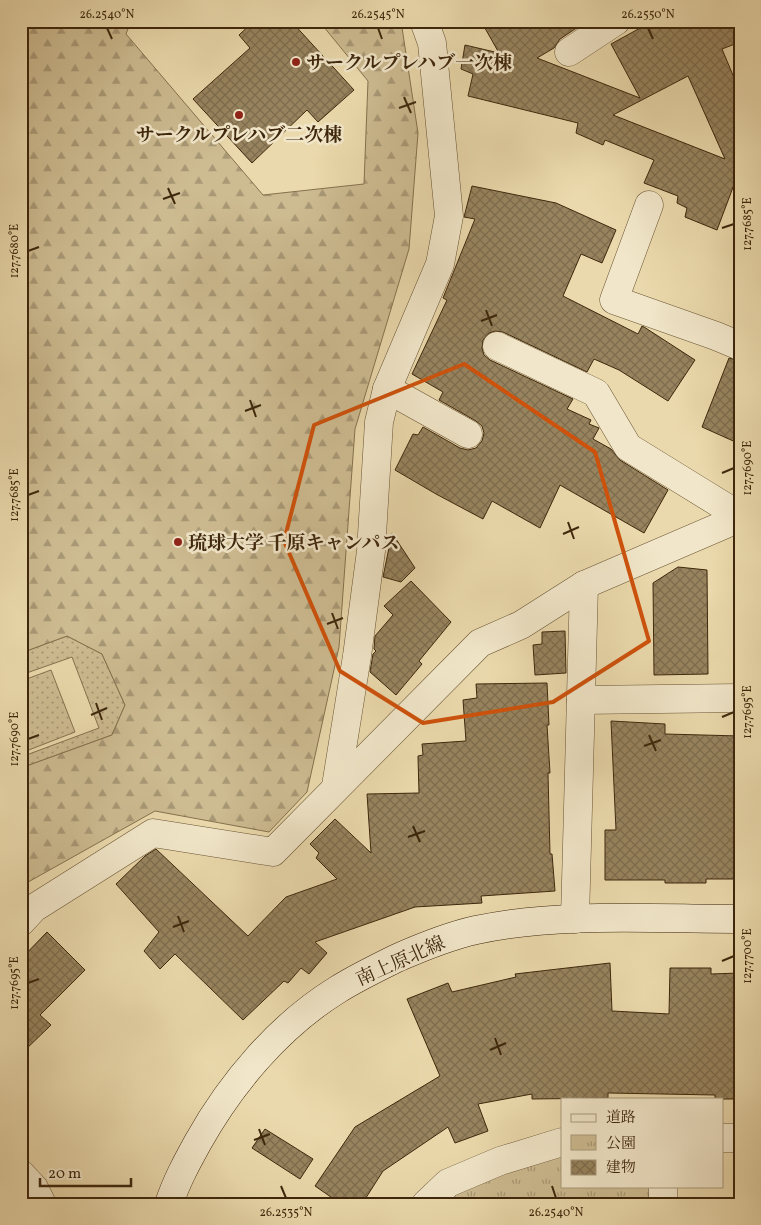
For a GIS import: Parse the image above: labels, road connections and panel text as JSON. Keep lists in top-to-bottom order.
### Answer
{
  "streets": {
    "street": ["南上原北線"]
  },
  "places": ["サークルプレハブ一次棟", "サークルプレハブ二次棟", "琉球大学 千原キャンパス"],
  "legend": ["道路", "公園", "建物"],
  "scale_bar": "20 m",
  "coordinates": [
    "26.2540°N",
    "26.2545°N",
    "26.2550°N",
    "127.7685°E",
    "127.7680°E",
    "127.7690°E",
    "127.7695°E",
    "127.7700°E",
    "26.2535°N"
  ]
}
